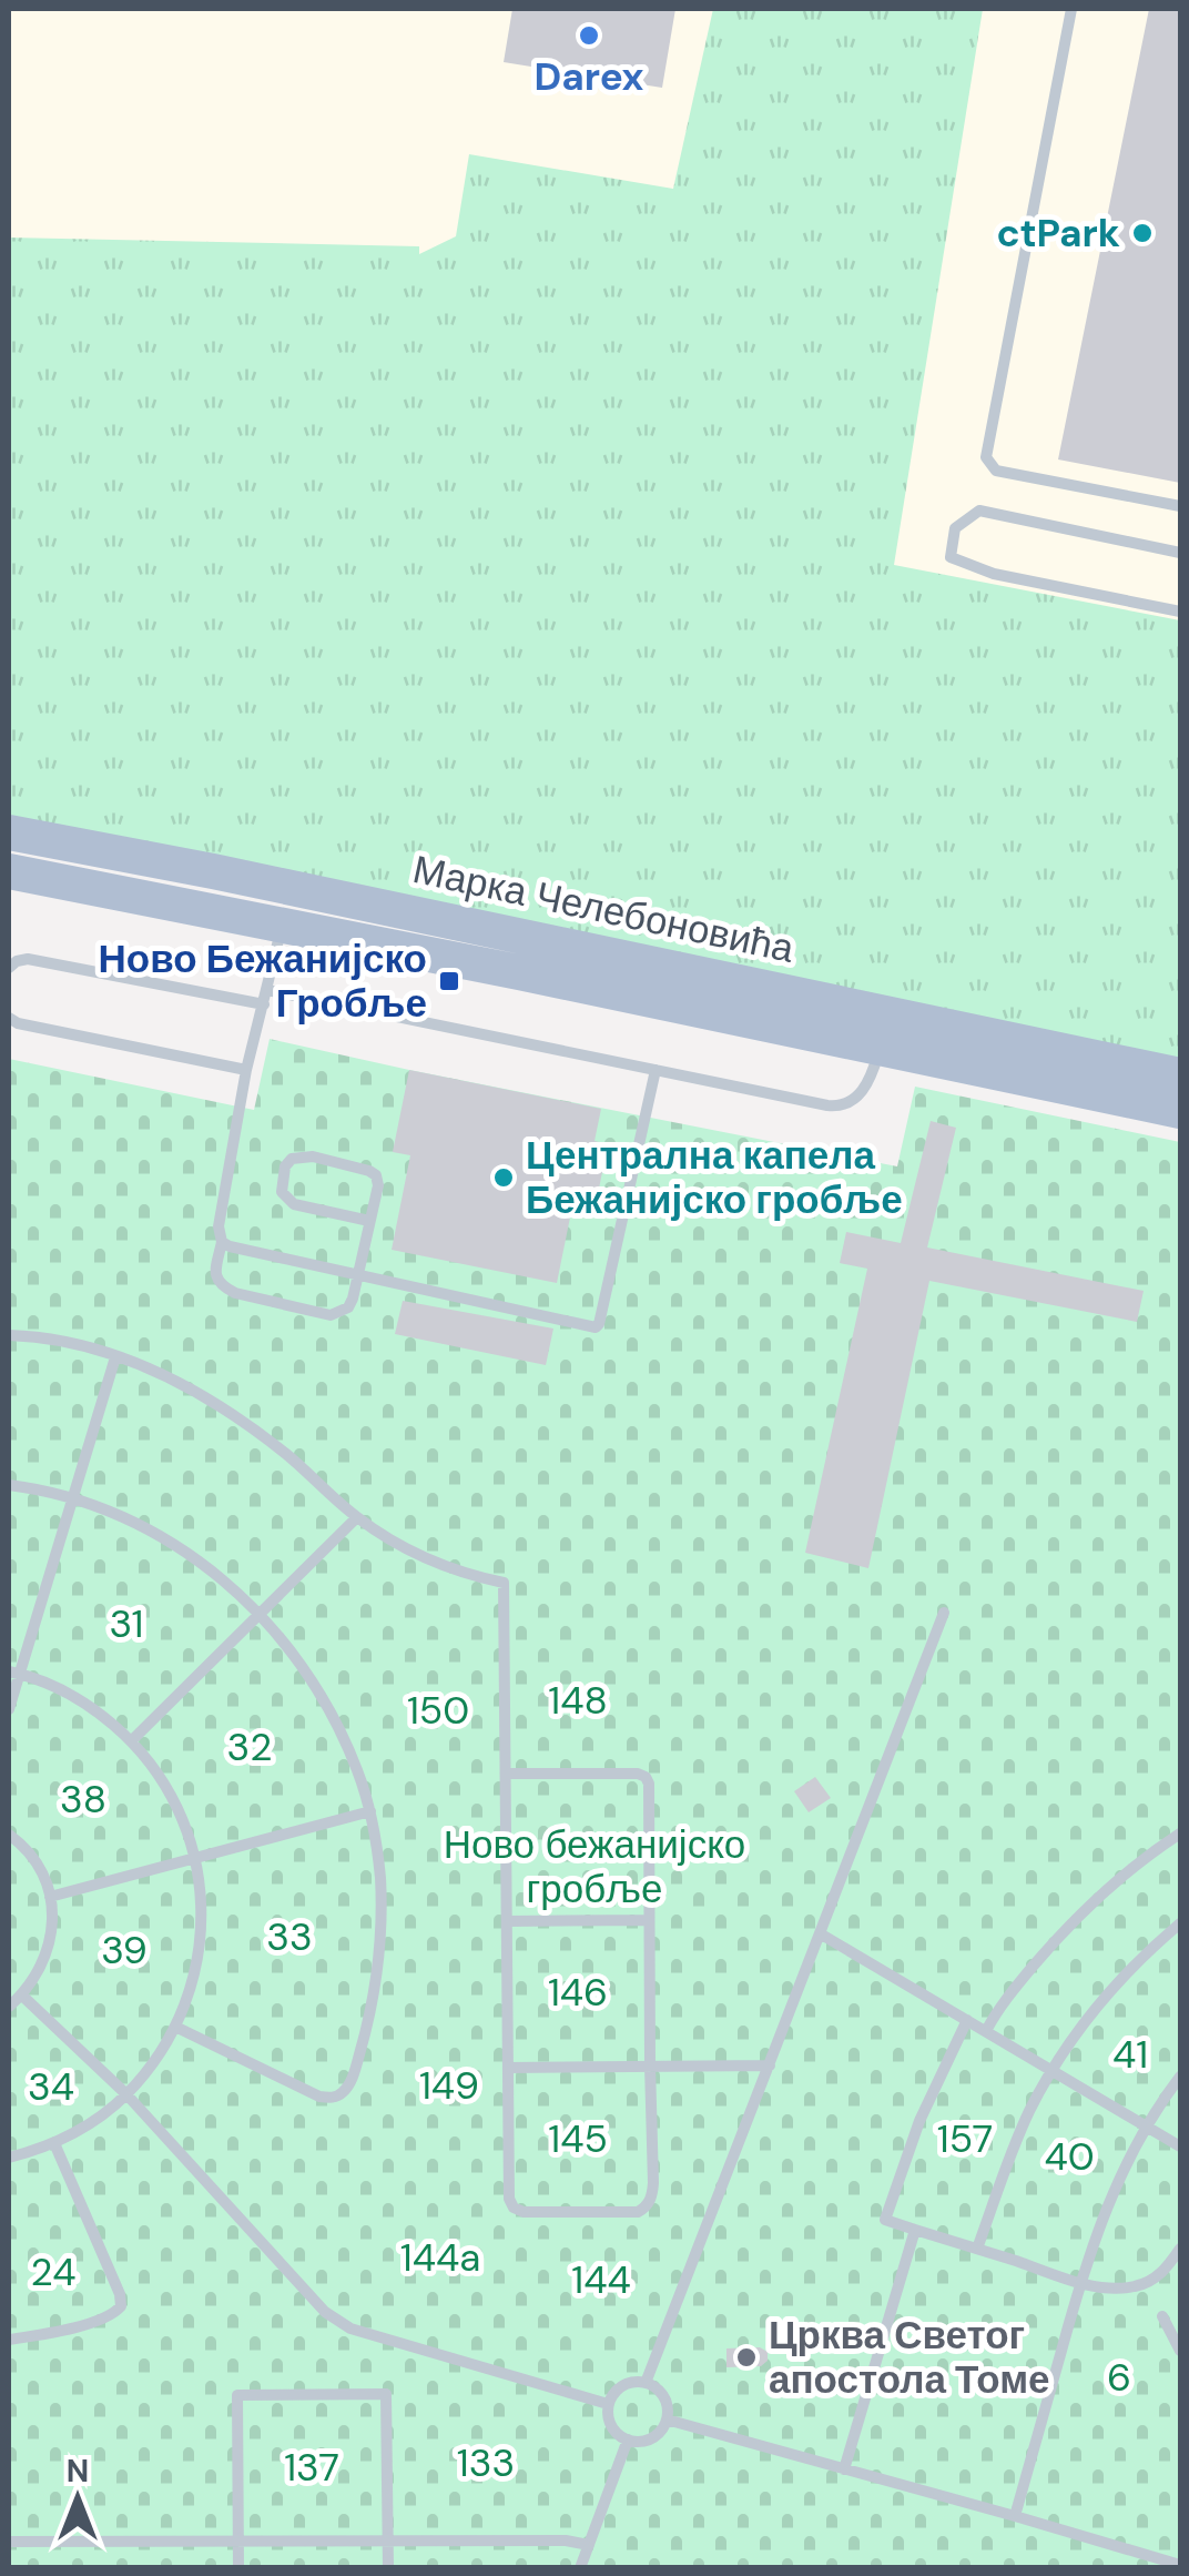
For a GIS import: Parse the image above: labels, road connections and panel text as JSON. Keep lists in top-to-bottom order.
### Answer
{
  "streets": {
    "main road": ["Марка Челебоновића"]
  },
  "parks": [
    "31",
    "148",
    "150",
    "32",
    "38",
    "Ново бежанијско гробље",
    "33",
    "39",
    "146",
    "41",
    "149",
    "34",
    "145",
    "157",
    "40",
    "144a",
    "24",
    "144",
    "6",
    "133",
    "137"
  ],
  "places": {
    "other": [
      "Darex",
      "ctPark",
      "Централна капела Бежанијско гробље",
      "Црква Светог апостола Томе"
    ],
    "transit": ["Ново Бежанијско Гробље"]
  },
  "north": "top"
}
